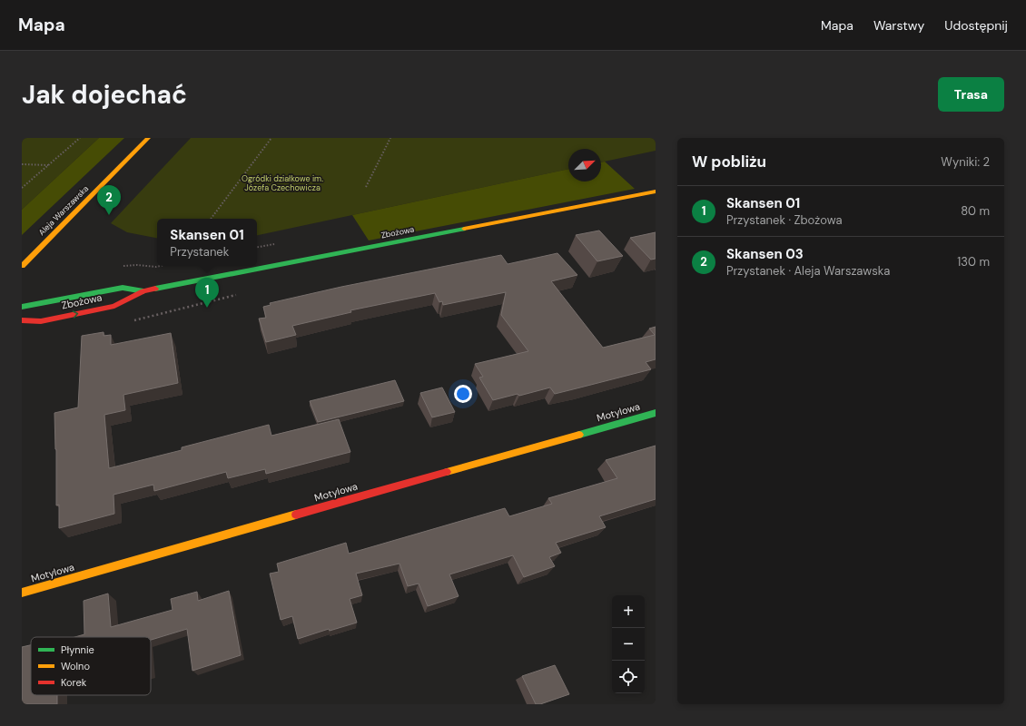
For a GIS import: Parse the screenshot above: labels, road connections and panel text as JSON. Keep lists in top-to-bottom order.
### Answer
{
  "streets": {
    "street": ["Aleja Warszawska", "Zbożowa", "Motylowa"]
  },
  "parks": ["Ogródki działkowe im. Józefa Czechowicza"],
  "legend": ["Płynnie", "Wolno", "Korek"],
  "north": "top right",
  "page": {
    "header": "Mapa",
    "nav": ["Mapa", "Warstwy", "Udostępnij"],
    "buttons": "Trasa",
    "title": "Jak dojechać",
    "heading": ["W pobliżu", "Wyniki: 2"],
    "pins": ["2", "1"],
    "list": [
      {
        "mark": "1",
        "name": "Skansen 01",
        "note": "Przystanek · Zbożowa",
        "value": "80 m"
      },
      {
        "mark": "2",
        "name": "Skansen 03",
        "note": "Przystanek · Aleja Warszawska",
        "value": "130 m"
      }
    ],
    "popup": ["Skansen 01", "Przystanek"],
    "map_buttons": ["+", "−"]
  }
}
